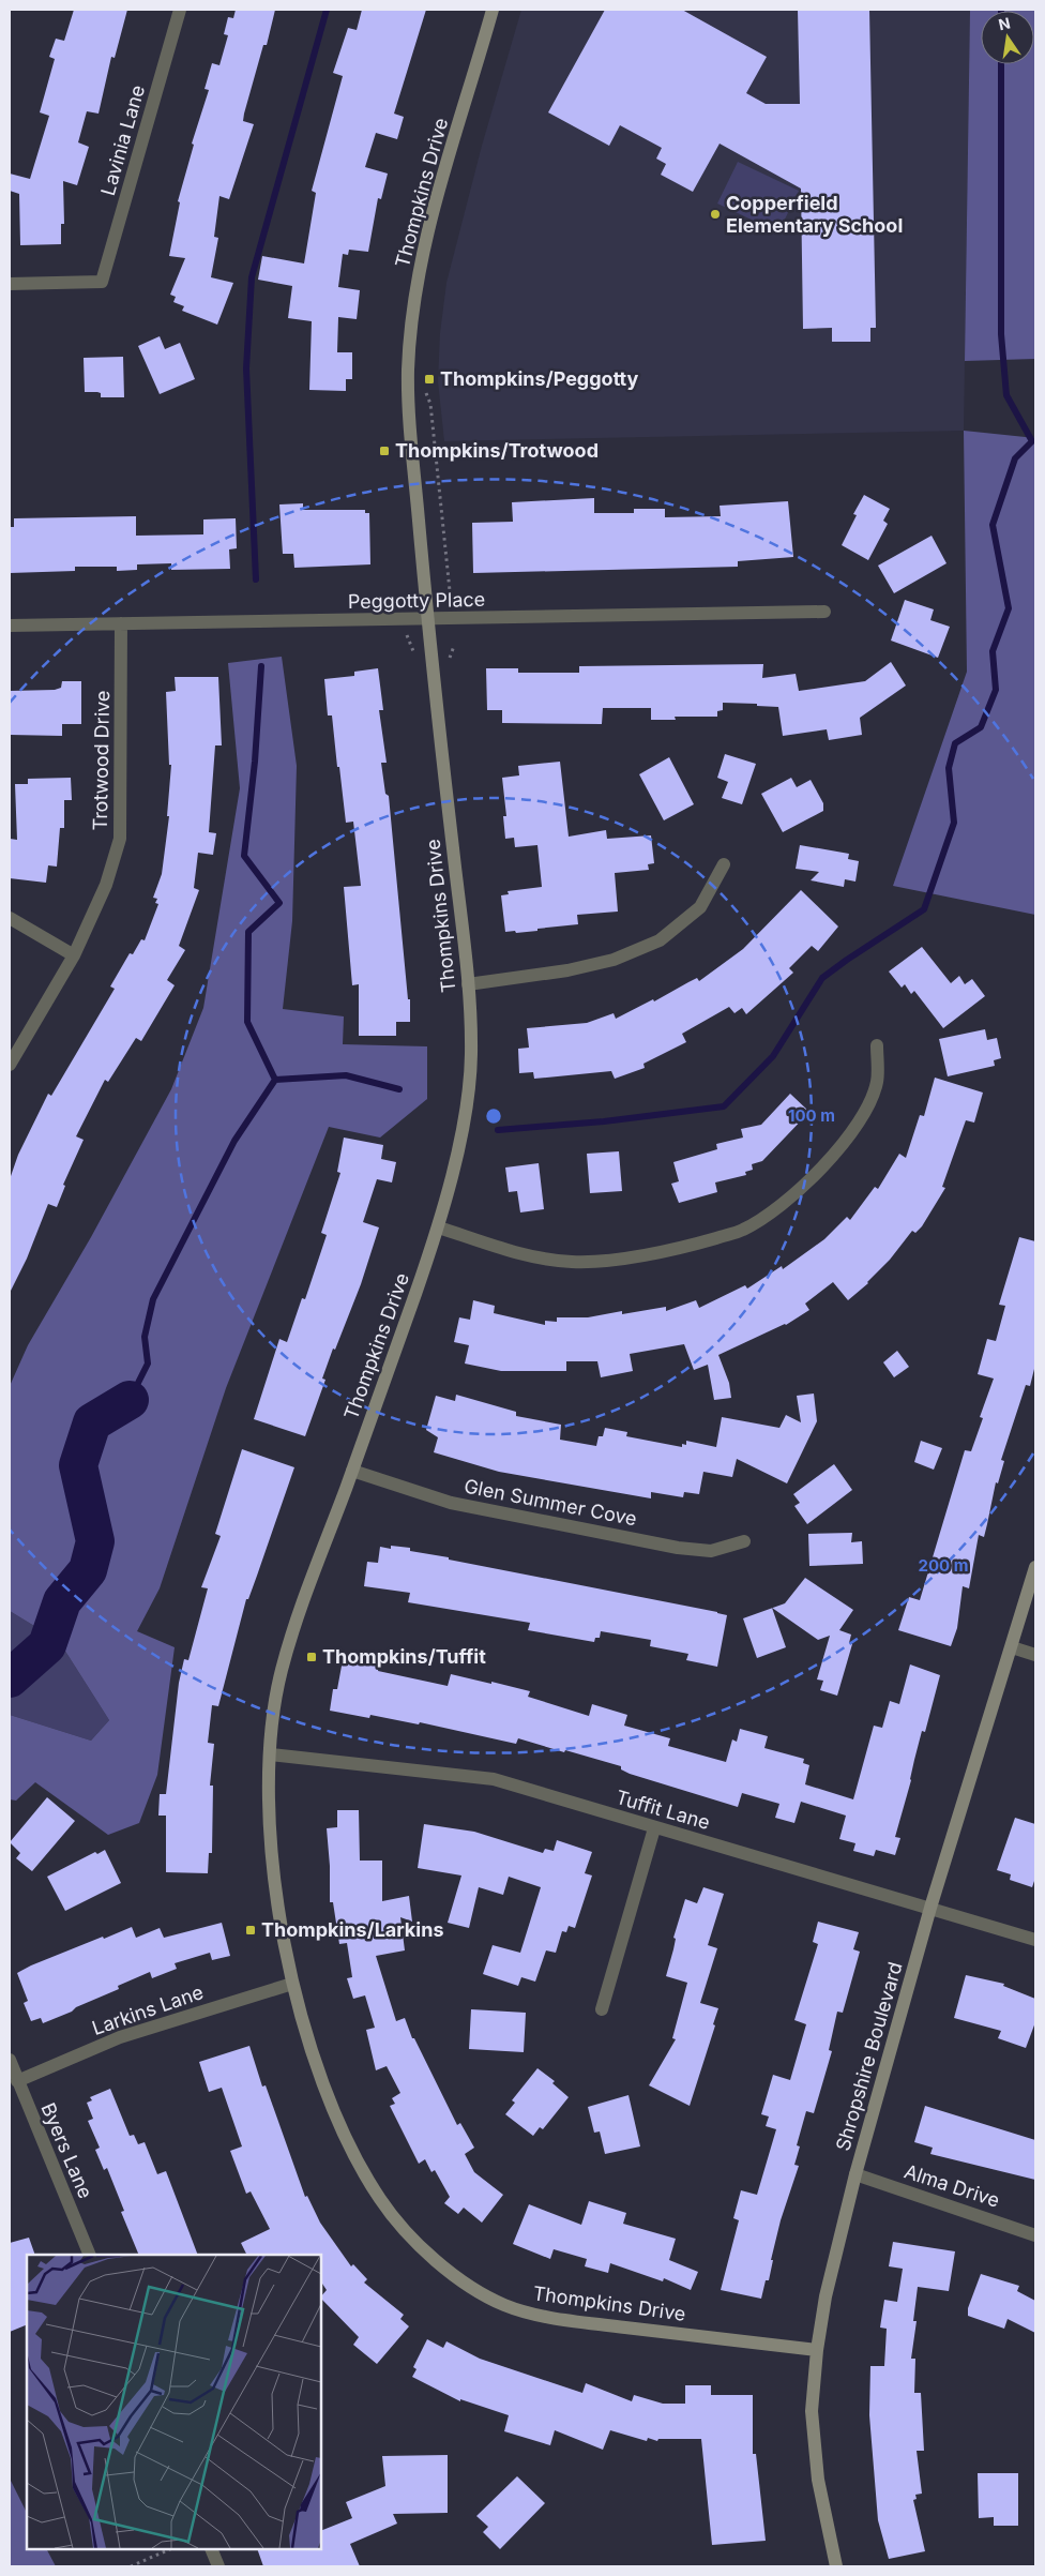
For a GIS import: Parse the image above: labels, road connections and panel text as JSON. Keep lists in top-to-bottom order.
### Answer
{
  "streets": {
    "street": [
      "Lavinia Lane",
      "Thompkins Drive",
      "Peggotty Place",
      "Trotwood Drive",
      "Glen Summer Cove",
      "Tuffit Lane",
      "Larkins Lane",
      "Shropshire Boulevard",
      "Byers Lane",
      "Alma Drive"
    ]
  },
  "crossings": [
    ["Thompkins Drive", "Peggotty Place"],
    ["Thompkins Drive", "Glen Summer Cove"],
    ["Thompkins Drive", "Tuffit Lane"],
    ["Thompkins Drive", "Larkins Lane"],
    ["Thompkins Drive", "Shropshire Boulevard"],
    ["Peggotty Place", "Trotwood Drive"],
    ["Tuffit Lane", "Shropshire Boulevard"],
    ["Larkins Lane", "Byers Lane"],
    ["Shropshire Boulevard", "Alma Drive"]
  ],
  "places": {
    "other": ["Copperfield Elementary School"],
    "transit": [
      "Thompkins/Peggotty",
      "Thompkins/Trotwood",
      "Thompkins/Tuffit",
      "Thompkins/Larkins"
    ]
  },
  "north": "top",
  "rings": ["100 m", "200 m"]
}
